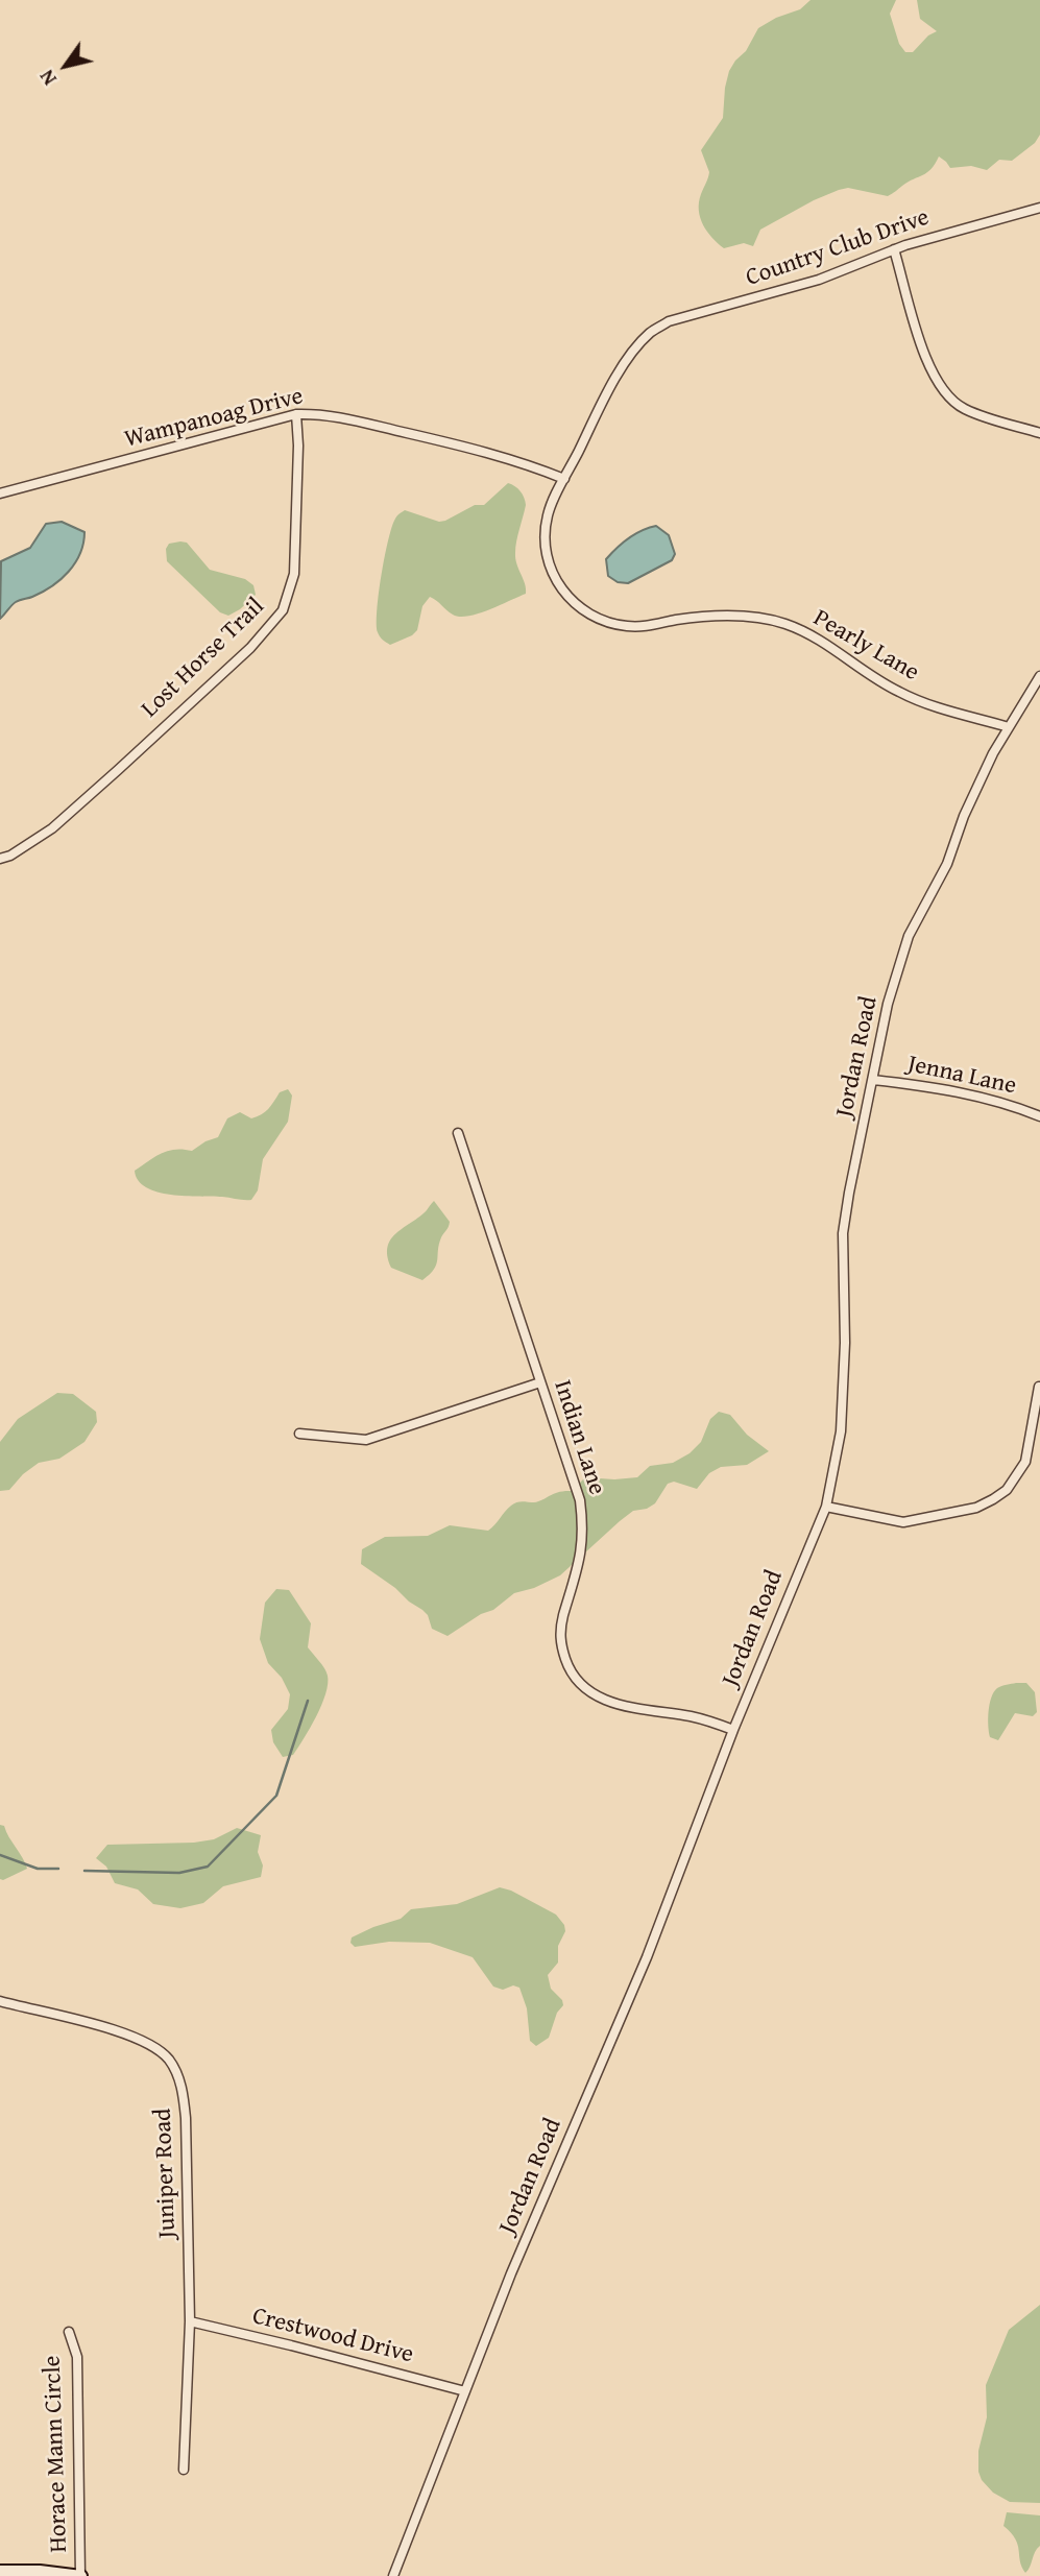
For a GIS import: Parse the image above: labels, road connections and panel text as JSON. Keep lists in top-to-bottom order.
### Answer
{
  "streets": {
    "street": [
      "Country Club Drive",
      "Wampanoag Drive",
      "Pearly Lane",
      "Lost Horse Trail",
      "Jordan Road",
      "Jenna Lane",
      "Indian Lane",
      "Juniper Road",
      "Crestwood Drive",
      "Horace Mann Circle"
    ]
  },
  "crossings": [
    ["Country Club Drive", "Pearly Lane"],
    ["Wampanoag Drive", "Pearly Lane"],
    ["Wampanoag Drive", "Lost Horse Trail"],
    ["Pearly Lane", "Jordan Road"],
    ["Jordan Road", "Jenna Lane"],
    ["Jordan Road", "Indian Lane"],
    ["Jordan Road", "Crestwood Drive"],
    ["Juniper Road", "Crestwood Drive"]
  ],
  "north": "bottom left"
}
